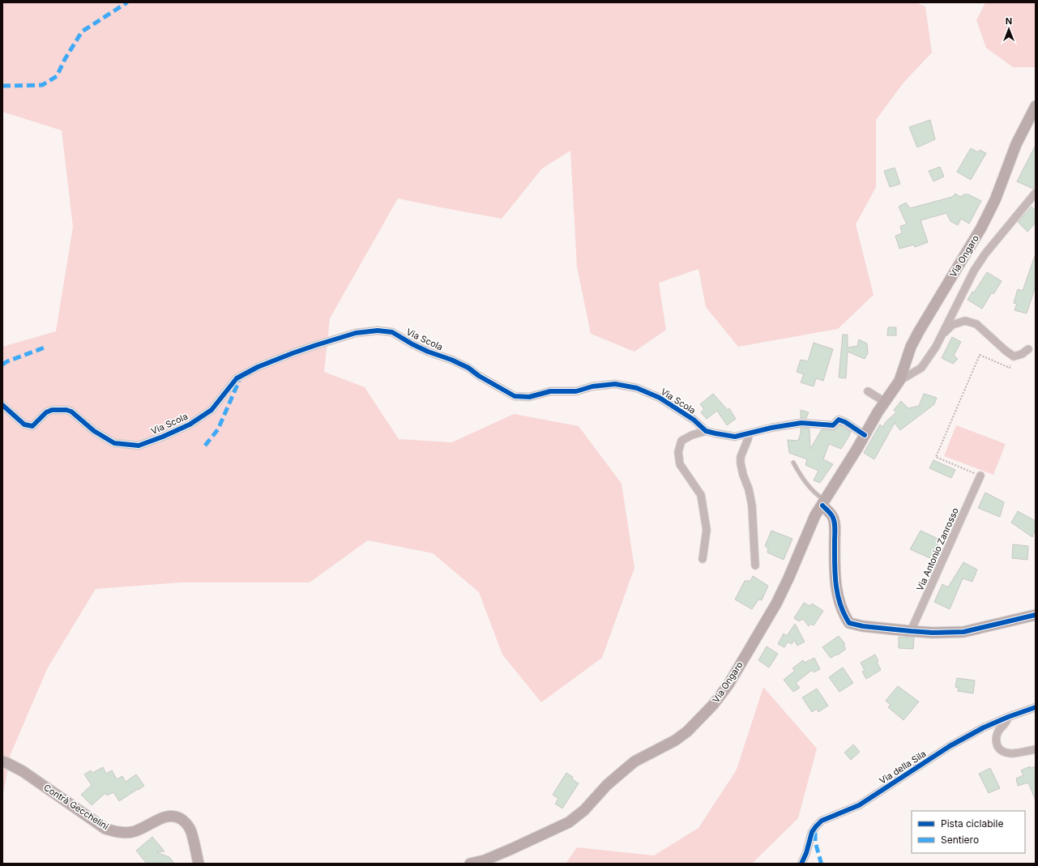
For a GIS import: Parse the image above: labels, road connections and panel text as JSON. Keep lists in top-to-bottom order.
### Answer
{
  "streets": {
    "main road": ["Via Ongaro", "Contrà Gecchelini"],
    "street": ["Via Scola", "Via Antonio Zanrosso", "Via della Sila"]
  },
  "legend": ["Pista ciclabile", "Sentiero"],
  "north": "top"
}
